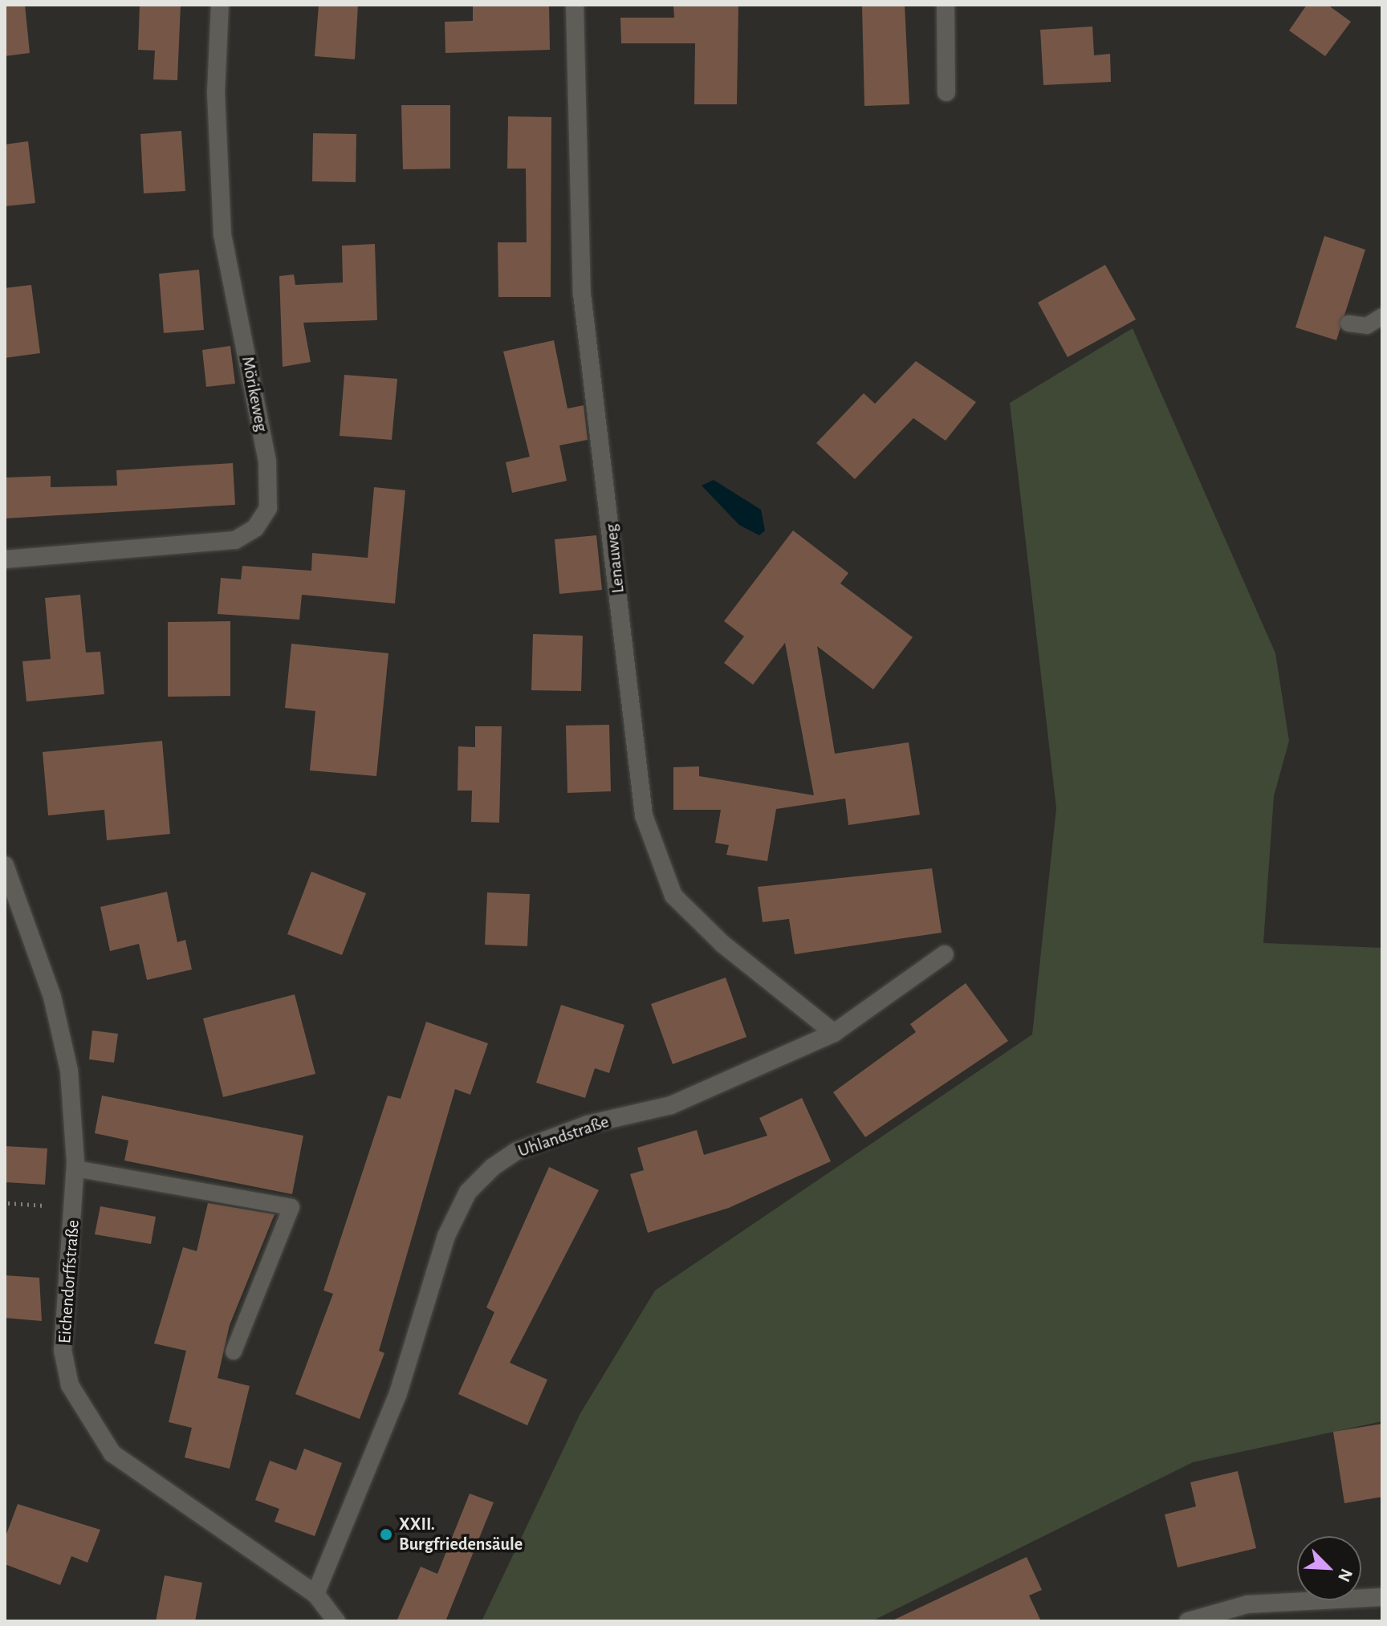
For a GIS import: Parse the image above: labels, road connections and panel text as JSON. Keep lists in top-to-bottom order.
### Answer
{
  "streets": {
    "street": [
      "Mörikeweg",
      "Lenauweg",
      "Uhlandstraße",
      "Eichendorffstraße"
    ]
  },
  "crossings": [
    ["Lenauweg", "Uhlandstraße"],
    ["Uhlandstraße", "Eichendorffstraße"]
  ],
  "places": ["XXII. Burgfriedensäule"],
  "north": "bottom right"
}
